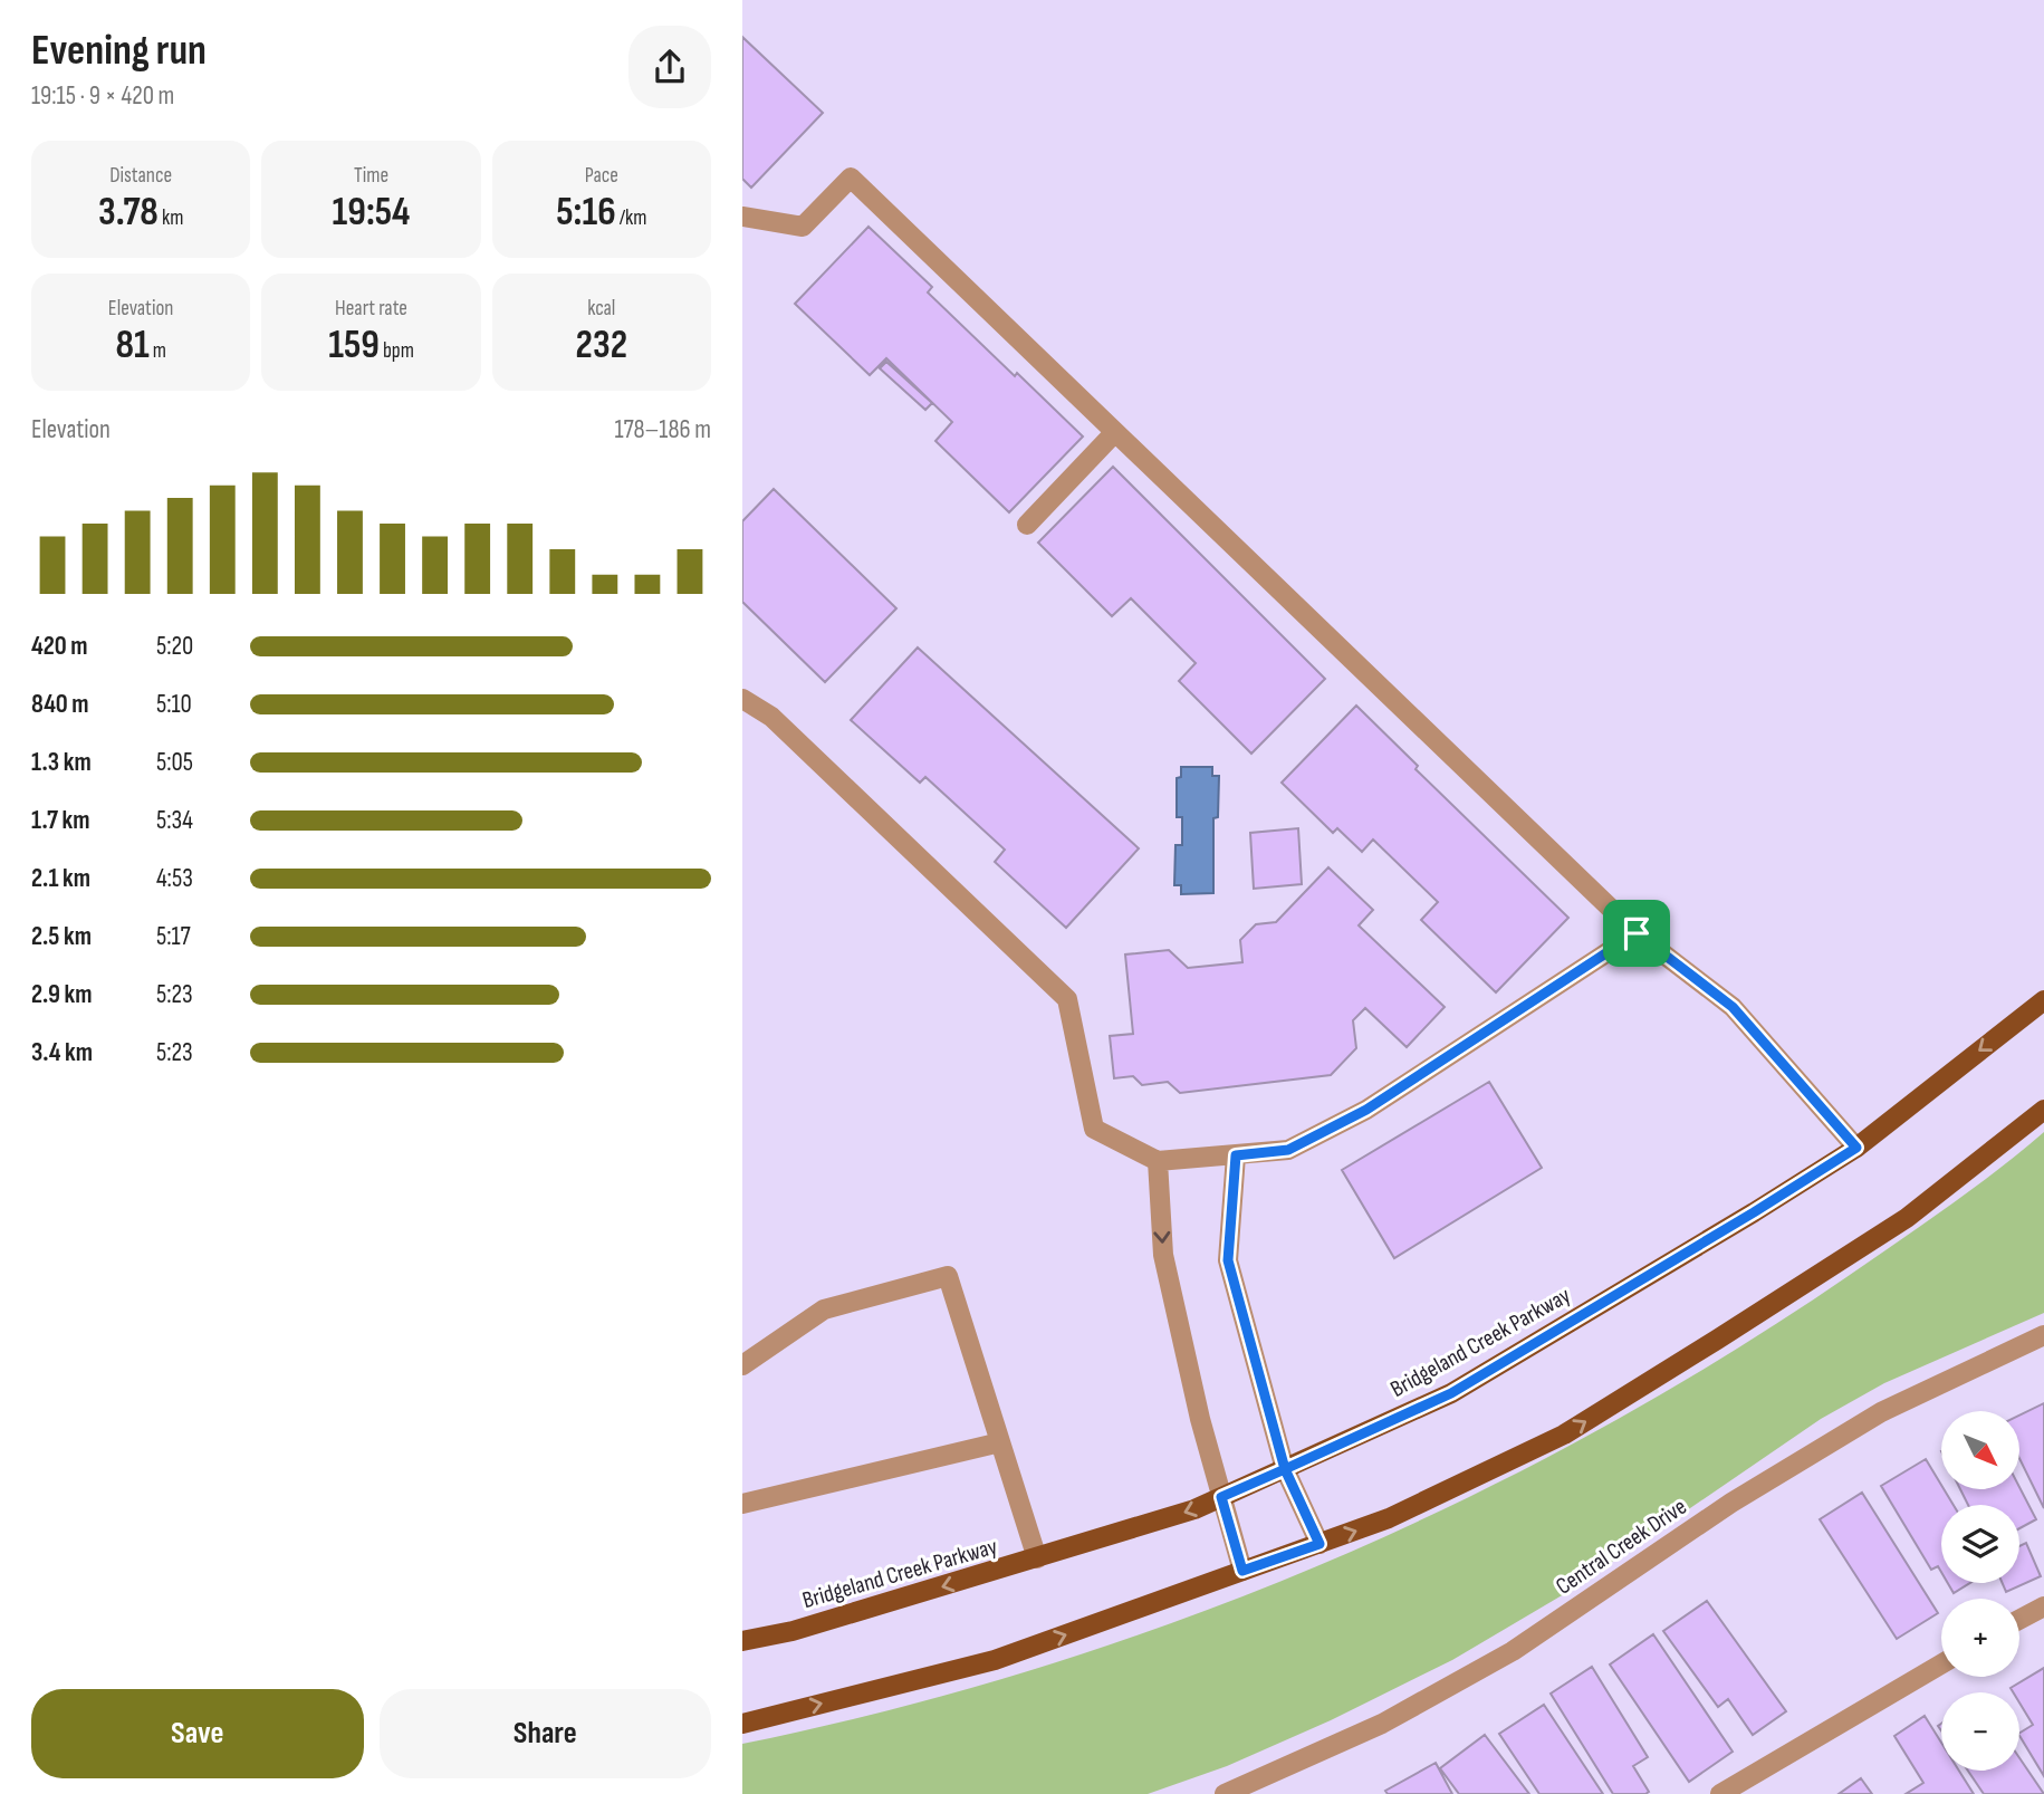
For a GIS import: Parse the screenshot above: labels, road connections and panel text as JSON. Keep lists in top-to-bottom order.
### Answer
{
  "streets": {
    "main road": ["Bridgeland Creek Parkway"],
    "street": ["Central Creek Drive"]
  },
  "north": "bottom right",
  "page": {
    "heading": ["Evening run", "19:15 · 9 × 420 m"],
    "stats": [
      ["Distance", "3.78 km"],
      ["Time", "19:54"],
      ["Pace", "5:16 /km"],
      ["Elevation", "81 m"],
      ["Heart rate", "159 bpm"],
      ["kcal", "232"]
    ],
    "chart": ["Elevation", "178–186 m"],
    "list": [
      {
        "name": "420 m",
        "note": "5:20"
      },
      {
        "name": "840 m",
        "note": "5:10"
      },
      {
        "name": "1.3 km",
        "note": "5:05"
      },
      {
        "name": "1.7 km",
        "note": "5:34"
      },
      {
        "name": "2.1 km",
        "note": "4:53"
      },
      {
        "name": "2.5 km",
        "note": "5:17"
      },
      {
        "name": "2.9 km",
        "note": "5:23"
      },
      {
        "name": "3.4 km",
        "note": "5:23"
      }
    ],
    "map_buttons": ["+", "−"],
    "buttons": ["Save", "Share"]
  }
}
